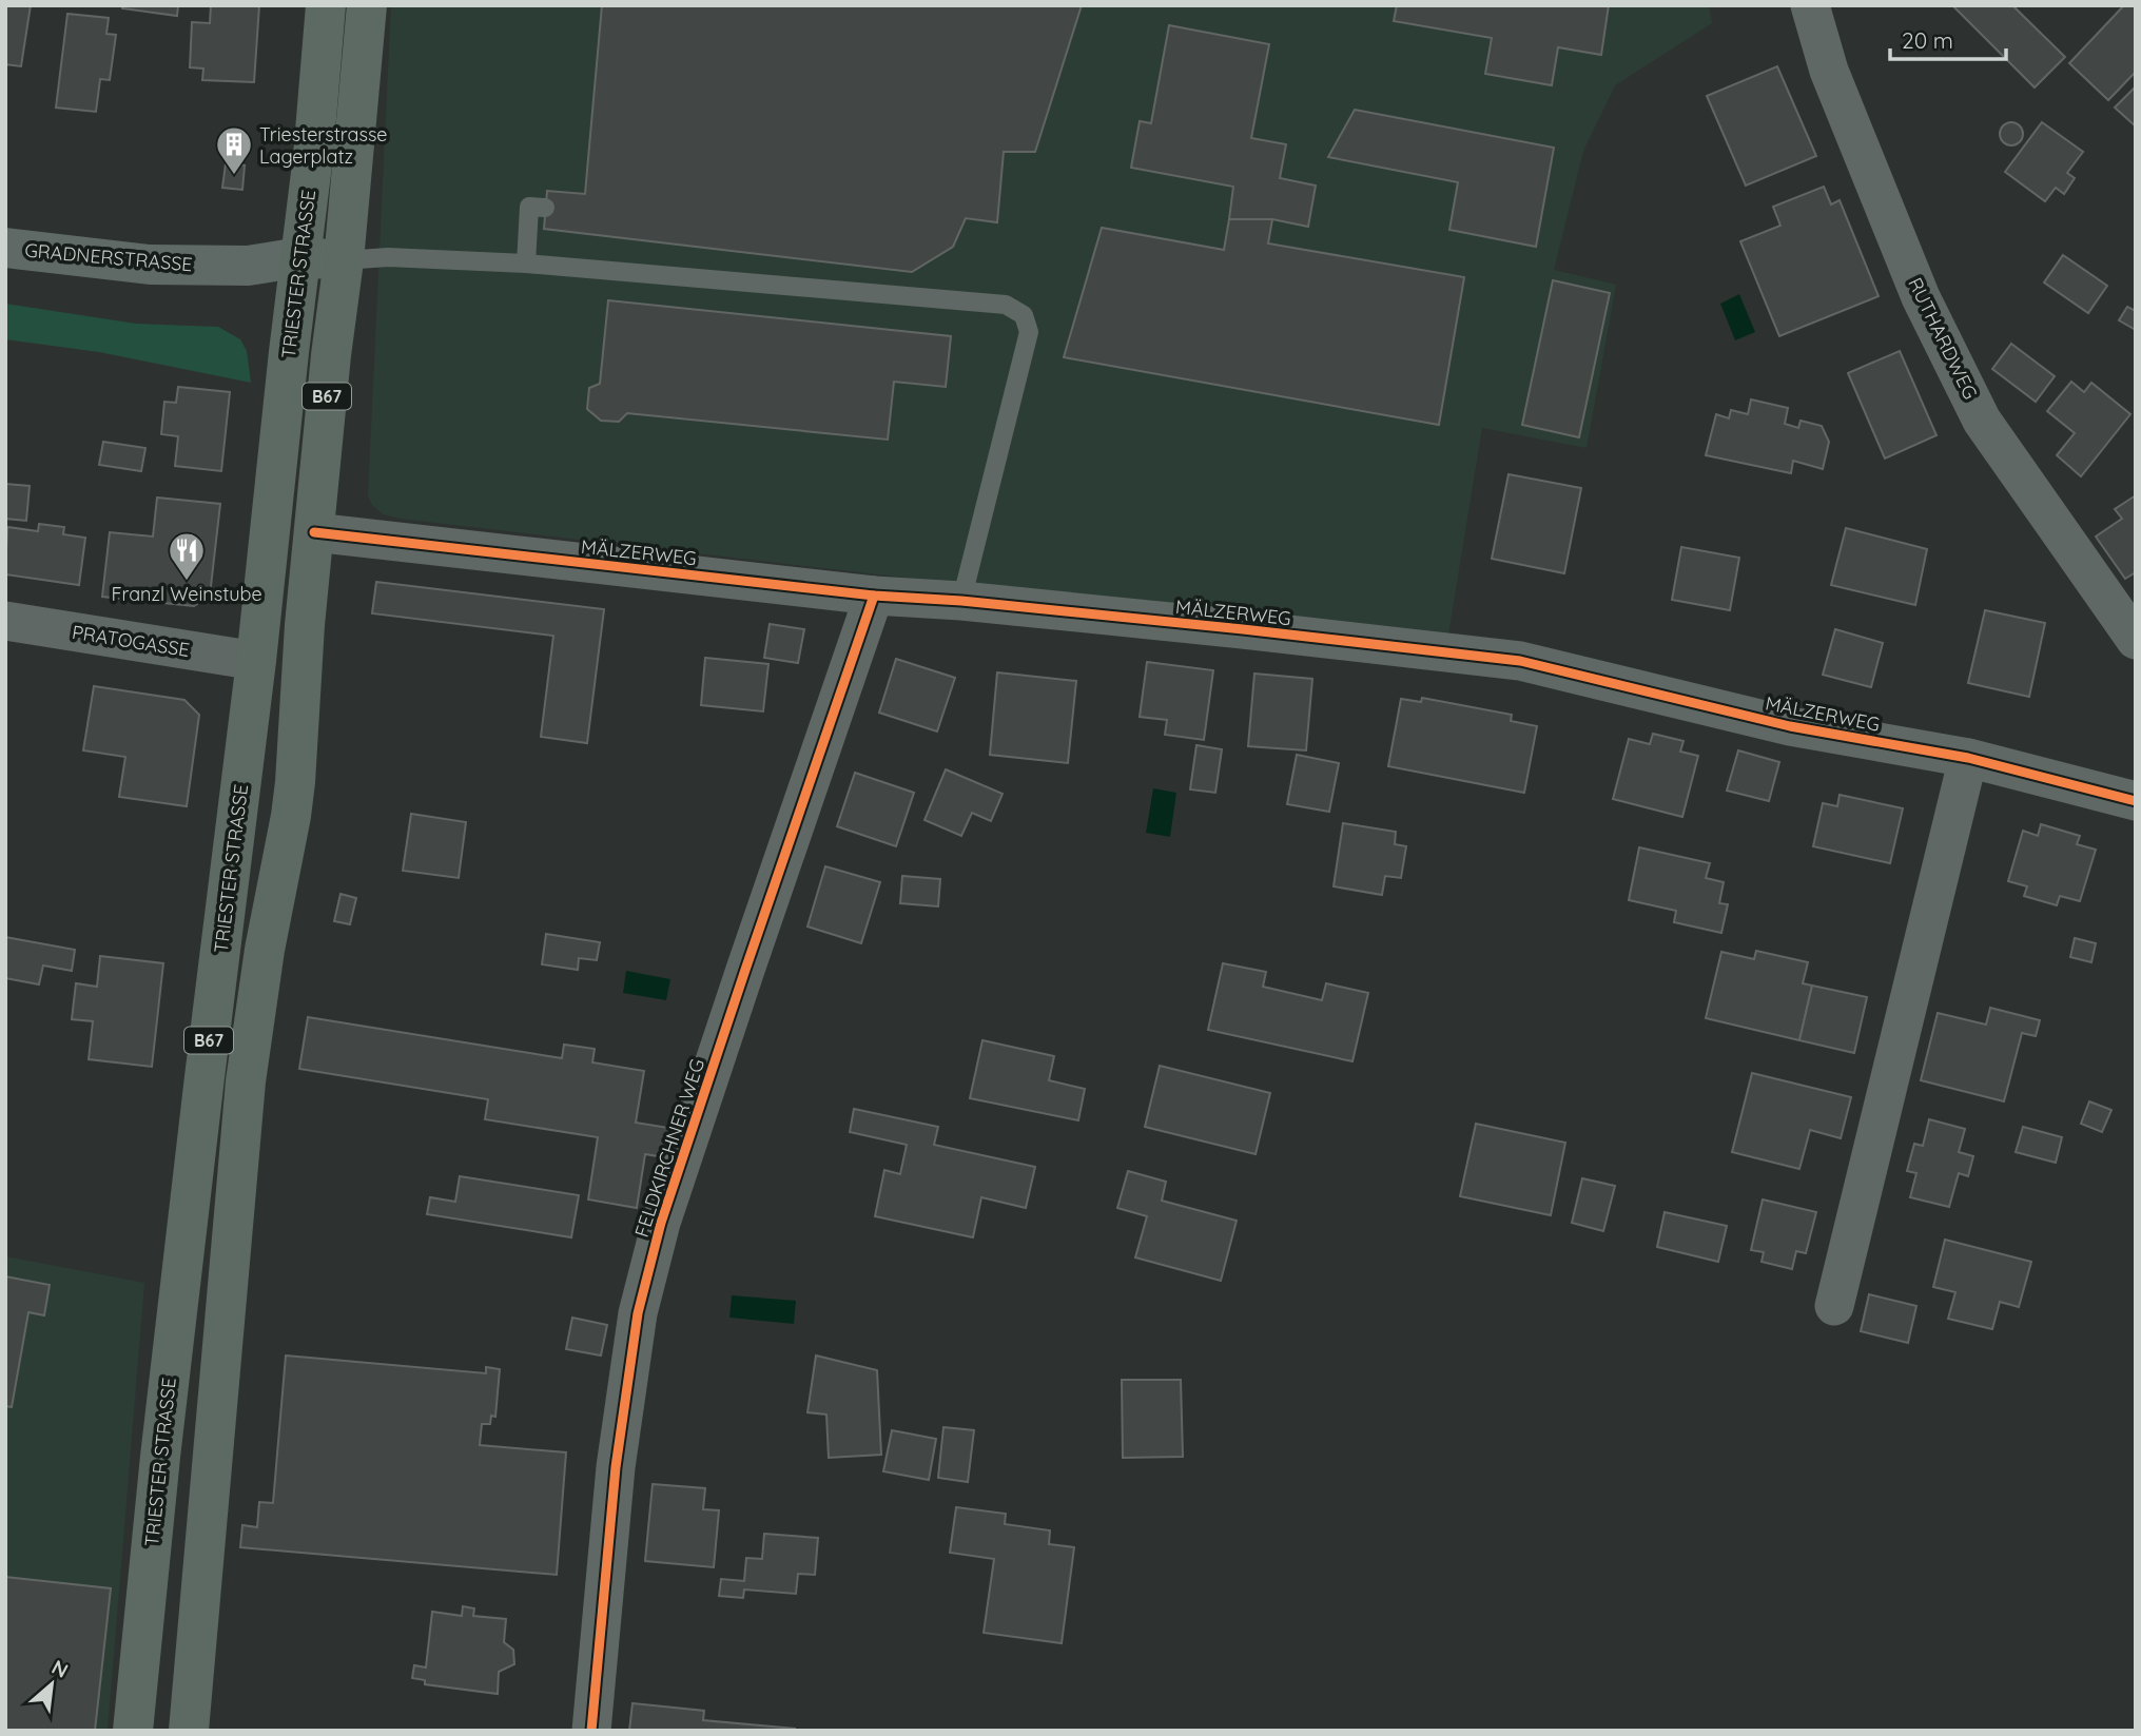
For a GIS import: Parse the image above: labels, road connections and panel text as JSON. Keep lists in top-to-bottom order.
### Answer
{
  "streets": {
    "main road": ["GRADNERSTRASSE", "TRIESTER STRASSE", "B67"],
    "street": [
      "RUTHARDWEG",
      "MÄLZERWEG",
      "PRATOGASSE",
      "FELDKIRCHNER WEG"
    ]
  },
  "crossings": [
    ["GRADNERSTRASSE", "TRIESTER STRASSE"],
    ["GRADNERSTRASSE", "B67"],
    ["TRIESTER STRASSE", "PRATOGASSE"],
    ["B67", "MÄLZERWEG"],
    ["MÄLZERWEG", "FELDKIRCHNER WEG"]
  ],
  "places": {
    "building": ["Triesterstrasse Lagerplatz"],
    "restaurant": ["Franzl Weinstube"]
  },
  "scale_bar": "20 m",
  "north": "top right"
}
